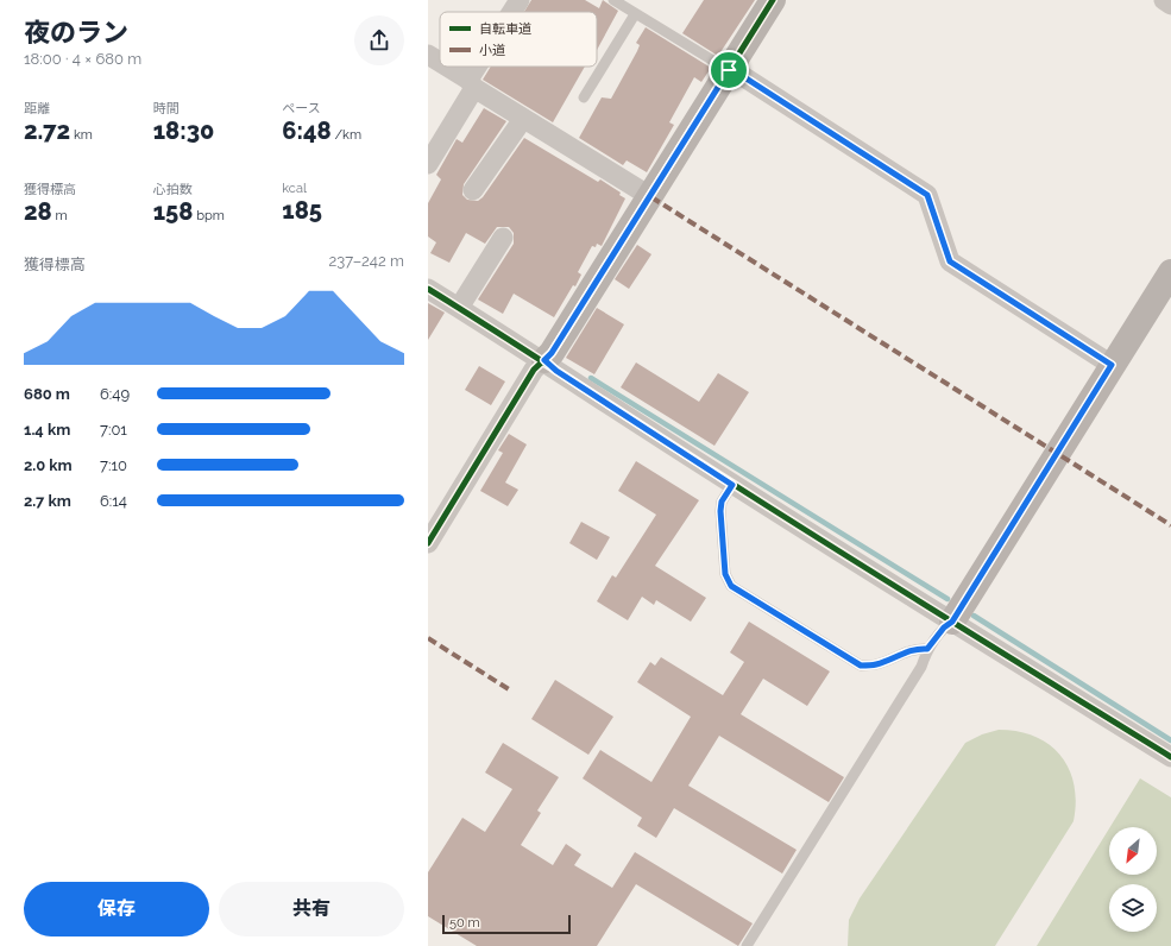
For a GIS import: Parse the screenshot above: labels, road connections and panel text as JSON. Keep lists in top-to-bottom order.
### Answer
{
  "legend": ["自転車道", "小道"],
  "scale_bar": "50 m",
  "north": "bottom left",
  "page": {
    "heading": ["夜のラン", "18:00 · 4 × 680 m"],
    "stats": [
      ["距離", "2.72 km"],
      ["時間", "18:30"],
      ["ペース", "6:48 /km"],
      ["獲得標高", "28 m"],
      ["心拍数", "158 bpm"],
      ["kcal", "185"]
    ],
    "chart": ["獲得標高", "237–242 m"],
    "list": [
      {
        "name": "680 m",
        "note": "6:49"
      },
      {
        "name": "1.4 km",
        "note": "7:01"
      },
      {
        "name": "2.0 km",
        "note": "7:10"
      },
      {
        "name": "2.7 km",
        "note": "6:14"
      }
    ],
    "buttons": ["保存", "共有"],
    "scale": "50 m"
  }
}
